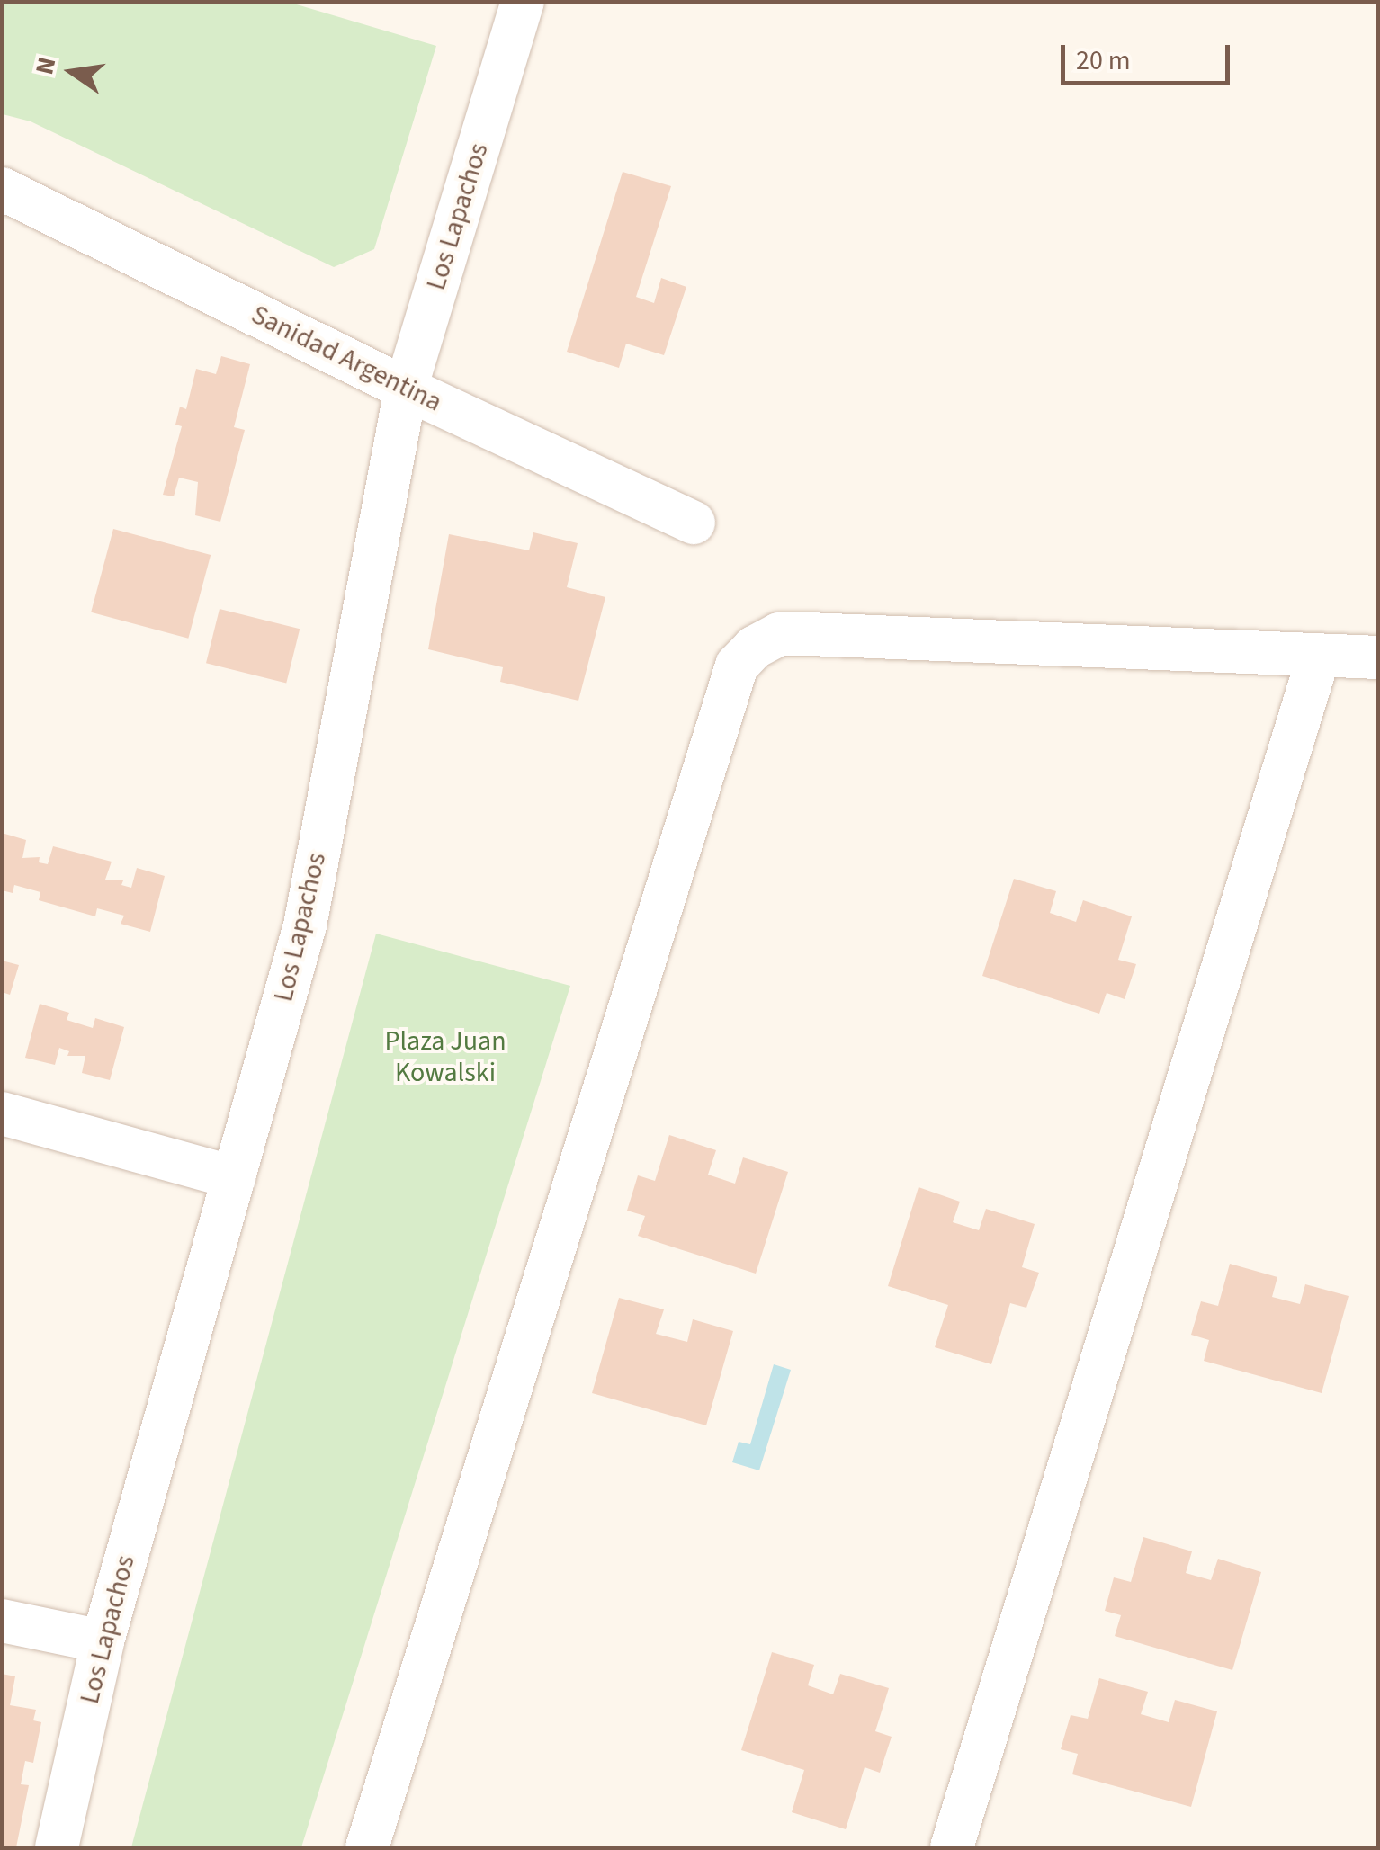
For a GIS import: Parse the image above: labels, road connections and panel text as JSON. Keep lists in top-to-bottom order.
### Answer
{
  "streets": {
    "street": ["Los Lapachos", "Sanidad Argentina"]
  },
  "crossings": [
    ["Los Lapachos", "Sanidad Argentina"]
  ],
  "parks": ["Plaza Juan Kowalski"],
  "scale_bar": "20 m",
  "north": "left"
}
